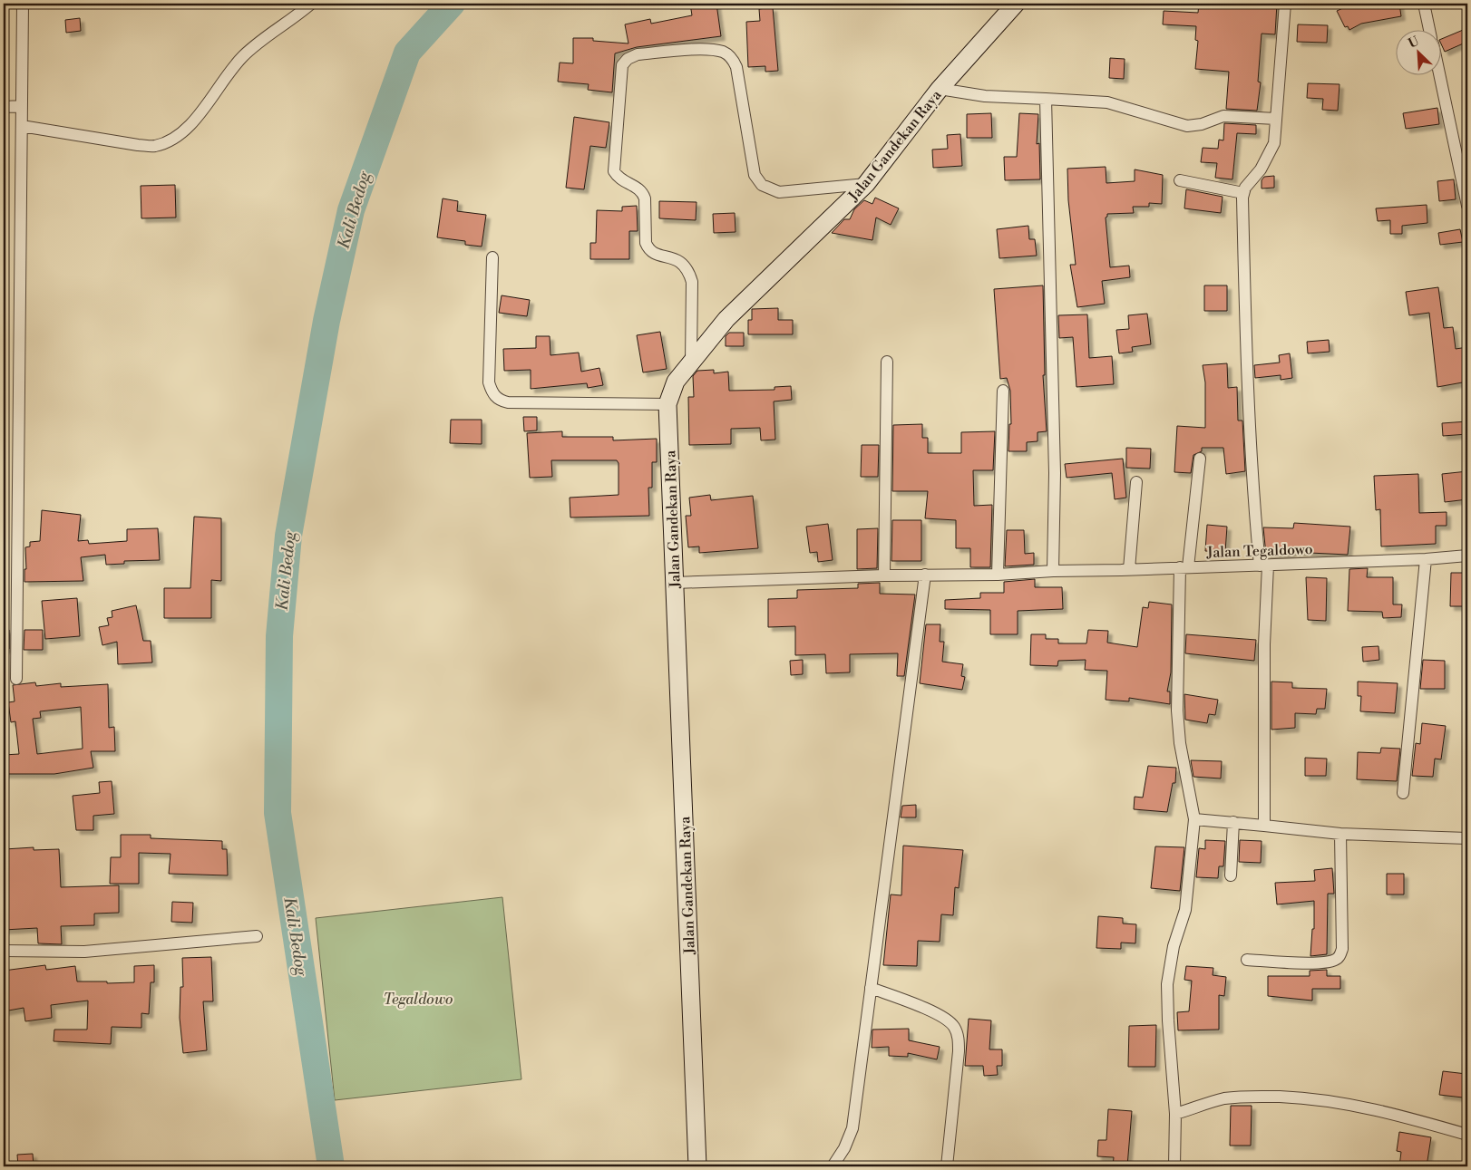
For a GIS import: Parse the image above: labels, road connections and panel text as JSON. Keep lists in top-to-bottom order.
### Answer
{
  "streets": {
    "street": ["Jalan Gandekan Raya", "Jalan Tegaldowo"]
  },
  "crossings": [
    ["Jalan Gandekan Raya", "Jalan Tegaldowo"]
  ],
  "water": ["Kali Bedog"],
  "parks": ["Tegaldowo"],
  "north": "top left"
}
